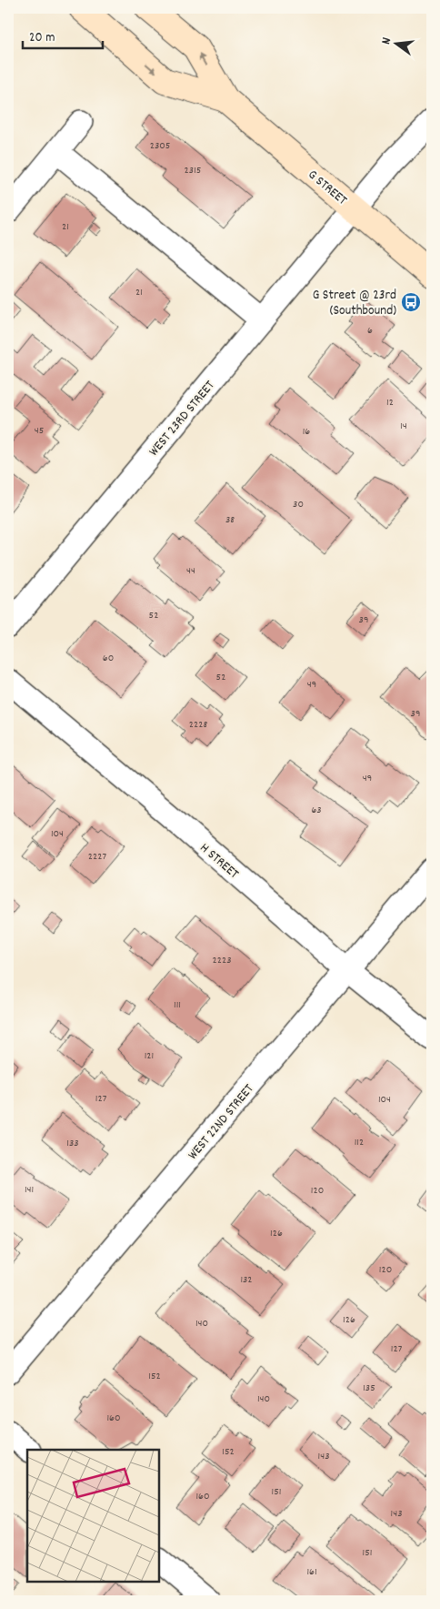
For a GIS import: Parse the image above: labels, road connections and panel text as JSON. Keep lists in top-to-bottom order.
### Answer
{
  "streets": {
    "main road": ["G STREET"],
    "street": ["WEST 23RD STREET", "H STREET", "WEST 22ND STREET"]
  },
  "crossings": [
    ["G STREET", "WEST 23RD STREET"],
    ["H STREET", "WEST 22ND STREET"]
  ],
  "places": {
    "bus stop": ["G Street @ 23rd (Southbound)"]
  },
  "house_numbers": [
    "2305",
    "2315",
    "21",
    "21",
    "6",
    "12",
    "14",
    "45",
    "16",
    "30",
    "38",
    "44",
    "52",
    "39",
    "60",
    "52",
    "49",
    "39",
    "2228",
    "49",
    "63",
    "104",
    "2227",
    "2223",
    "111",
    "121",
    "127",
    "104",
    "112",
    "133",
    "141",
    "120",
    "126",
    "120",
    "132",
    "126",
    "140",
    "127",
    "152",
    "135",
    "140",
    "160",
    "152",
    "143",
    "151",
    "160",
    "143",
    "151",
    "161"
  ],
  "scale_bar": "20 m",
  "north": "left"
}
